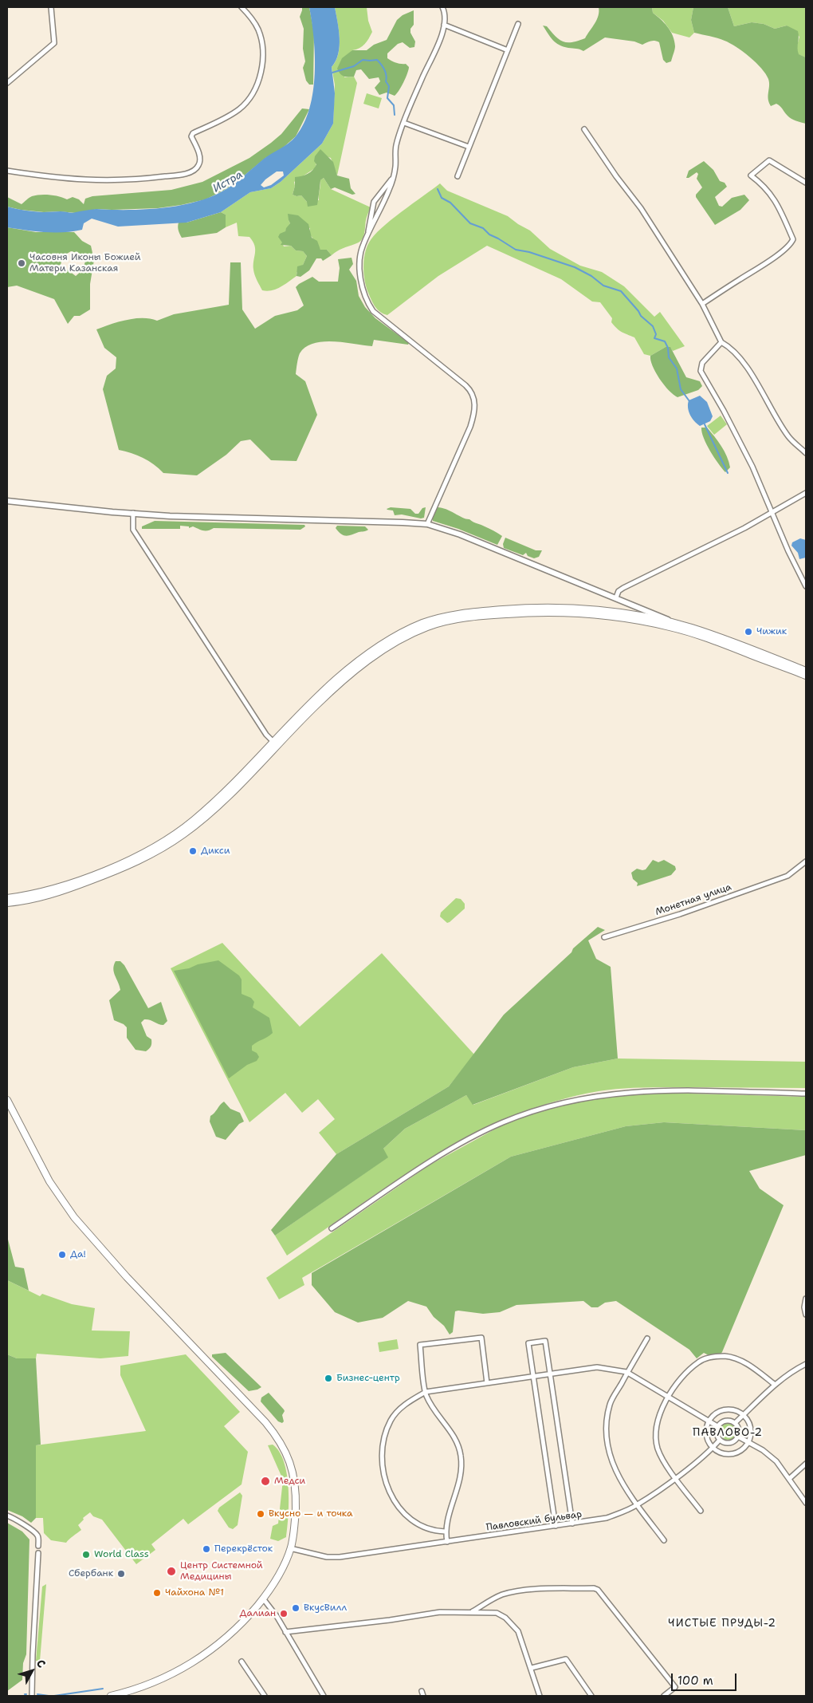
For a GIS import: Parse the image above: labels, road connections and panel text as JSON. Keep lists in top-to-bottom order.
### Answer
{
  "streets": {
    "street": ["Монетная улица", "Павловский бульвар"]
  },
  "districts": ["ПАВЛОВО-2", "ЧИСТЫЕ ПРУДЫ-2"],
  "water": ["Истра"],
  "places": [
    "Часовня Иконы Божией Матери Казанская",
    "Чижик",
    "Дикси",
    "Да!",
    "Бизнес-центр",
    "Медси",
    "Вкусно — и точка",
    "Перекрёсток",
    "World Class",
    "Центр Системной Медицины",
    "Сбербанк",
    "Чайхона №1",
    "ВкусВилл",
    "Далиан"
  ],
  "scale_bar": "100 m",
  "north": "top right"
}
